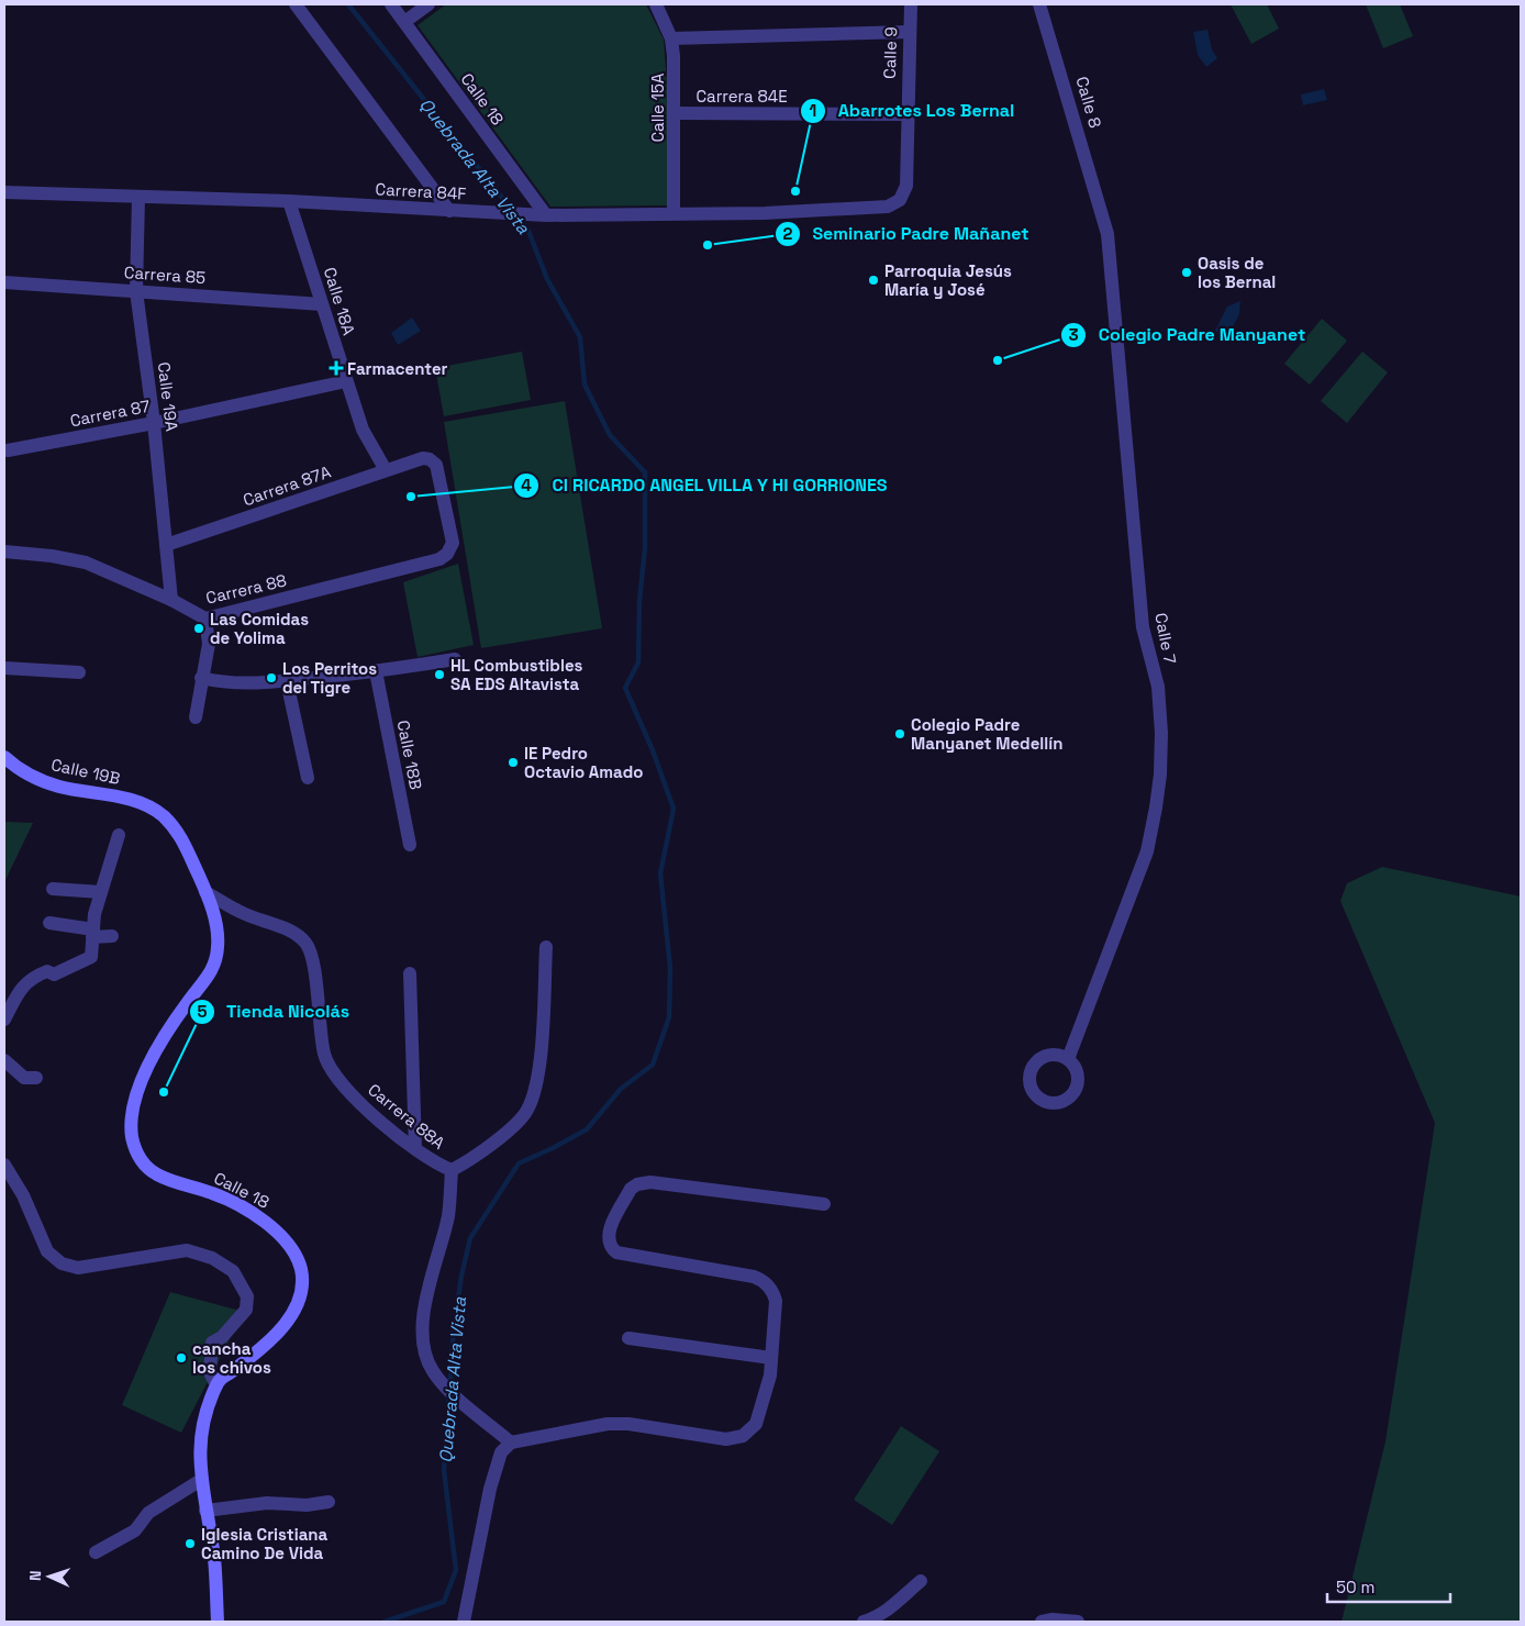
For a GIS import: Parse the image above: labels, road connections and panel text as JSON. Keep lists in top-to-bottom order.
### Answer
{
  "streets": {
    "street": [
      "Calle 9",
      "Carrera 84E",
      "Calle 18",
      "Calle 8",
      "Calle 15A",
      "Carrera 84F",
      "Carrera 85",
      "Calle 18A",
      "Calle 19A",
      "Carrera 87",
      "Carrera 87A",
      "Carrera 88",
      "Calle 7",
      "Calle 18B",
      "Calle 19B",
      "Carrera 88A"
    ]
  },
  "crossings": [
    ["Calle 9", "Carrera 84E"],
    ["Calle 9", "Carrera 84F"],
    ["Carrera 84E", "Calle 15A"],
    ["Calle 18", "Carrera 84F"],
    ["Calle 18", "Calle 19B"],
    ["Calle 18", "Carrera 88A"],
    ["Calle 8", "Calle 7"],
    ["Calle 15A", "Carrera 84F"],
    ["Carrera 84F", "Calle 18A"],
    ["Carrera 84F", "Calle 19A"],
    ["Carrera 85", "Calle 18A"],
    ["Carrera 85", "Calle 19A"],
    ["Calle 18A", "Carrera 87"],
    ["Calle 18A", "Carrera 87A"],
    ["Calle 19A", "Carrera 87"],
    ["Calle 19A", "Carrera 87A"],
    ["Calle 19A", "Carrera 88"],
    ["Carrera 87A", "Carrera 88"]
  ],
  "water": ["Quebrada Alta Vista"],
  "places": {
    "other": [
      "Abarrotes Los Bernal",
      "Seminario Padre Mañanet",
      "Oasis de los Bernal",
      "Parroquia Jesús María y José",
      "Colegio Padre Manyanet",
      "CI RICARDO ANGEL VILLA Y HI GORRIONES",
      "Las Comidas de Yolima",
      "HL Combustibles SA EDS Altavista",
      "Los Perritos del Tigre",
      "Colegio Padre Manyanet Medellín",
      "IE Pedro Octavio Amado",
      "Tienda Nicolás",
      "cancha los chivos",
      "Iglesia Cristiana Camino De Vida"
    ],
    "health": ["Farmacenter"]
  },
  "scale_bar": "50 m",
  "north": "left"
}
